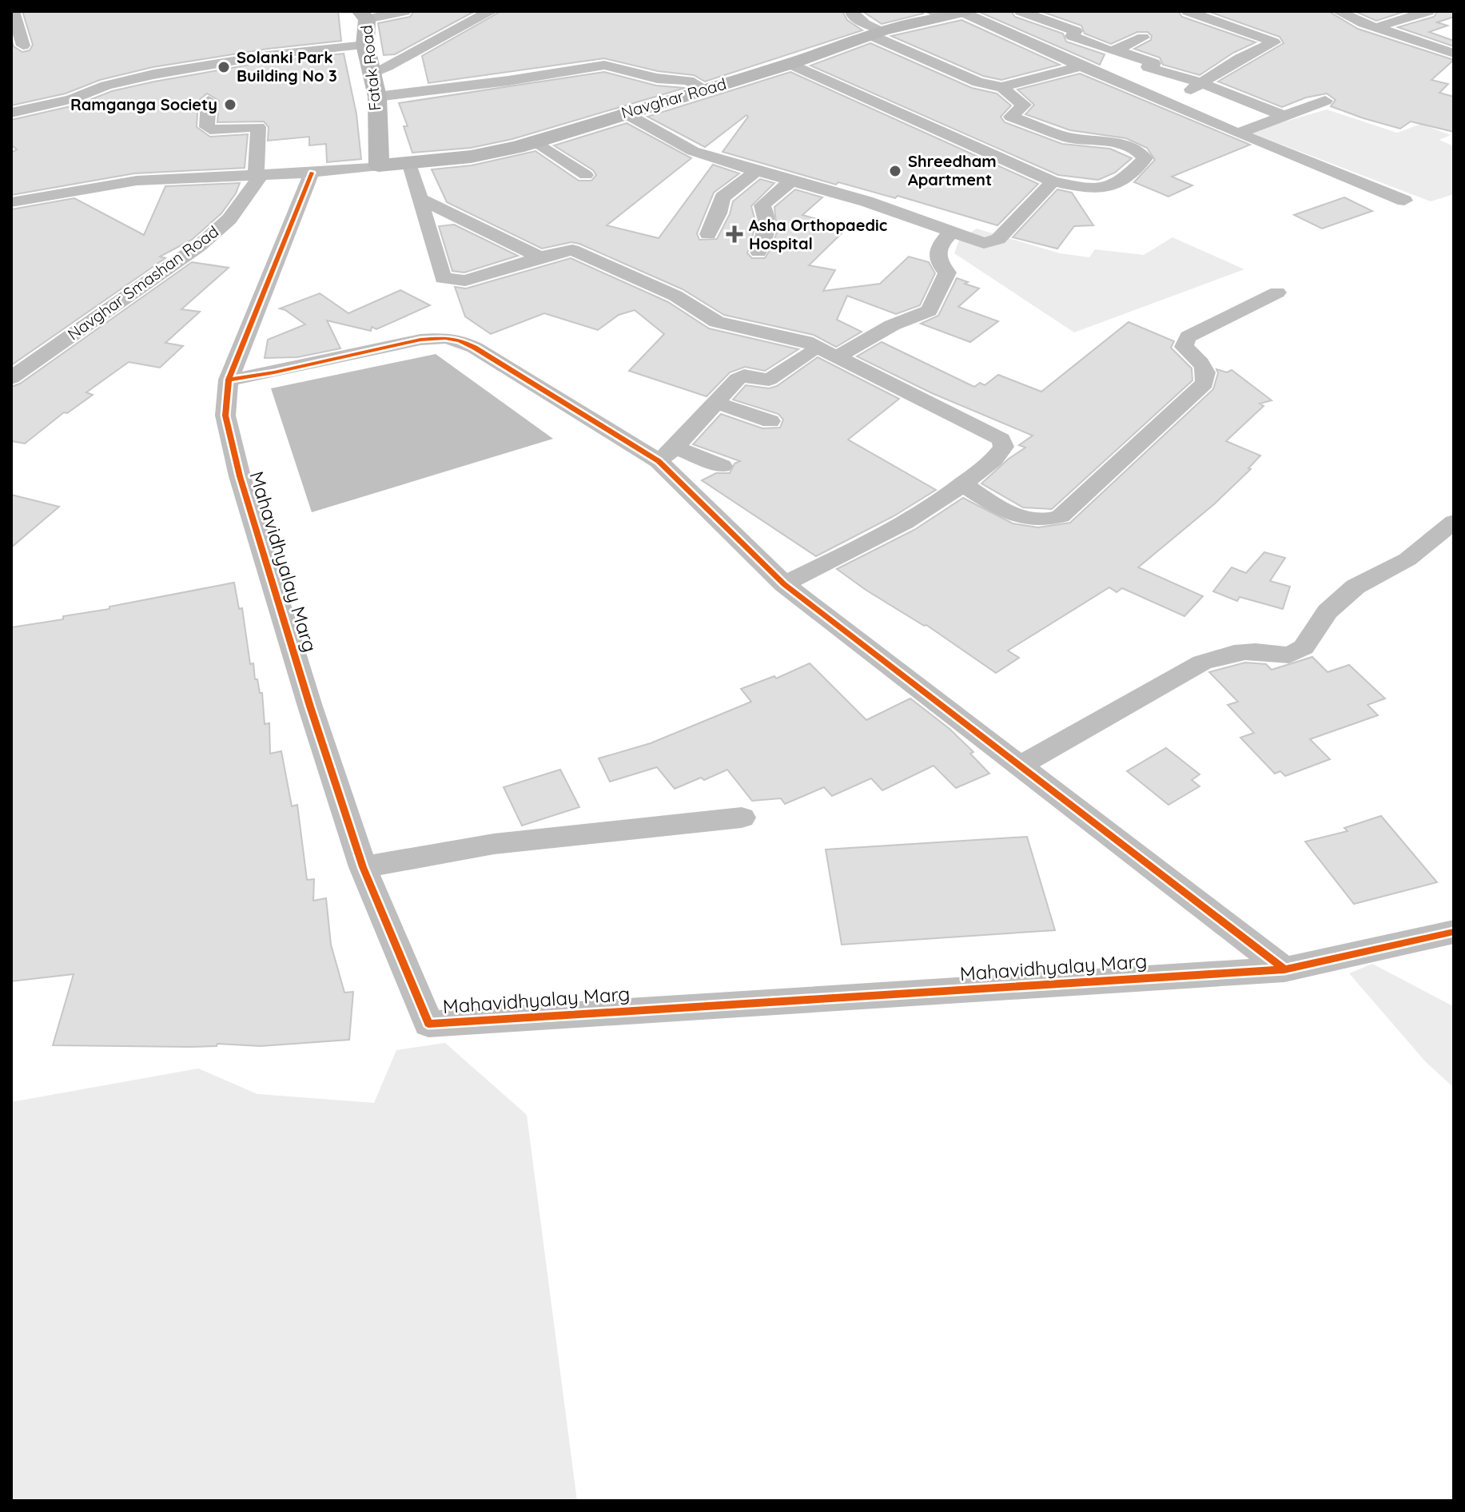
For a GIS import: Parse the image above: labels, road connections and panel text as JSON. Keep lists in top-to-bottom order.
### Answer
{
  "streets": {
    "main road": ["Fatak Road", "Navghar Road"],
    "street": ["Navghar Smashan Road", "Mahavidhyalay Marg"]
  },
  "crossings": [
    ["Fatak Road", "Navghar Road"]
  ],
  "places": {
    "other": ["Solanki Park Building No 3", "Ramganga Society", "Shreedham Apartment"],
    "health": ["Asha Orthopaedic Hospital"]
  }
}
